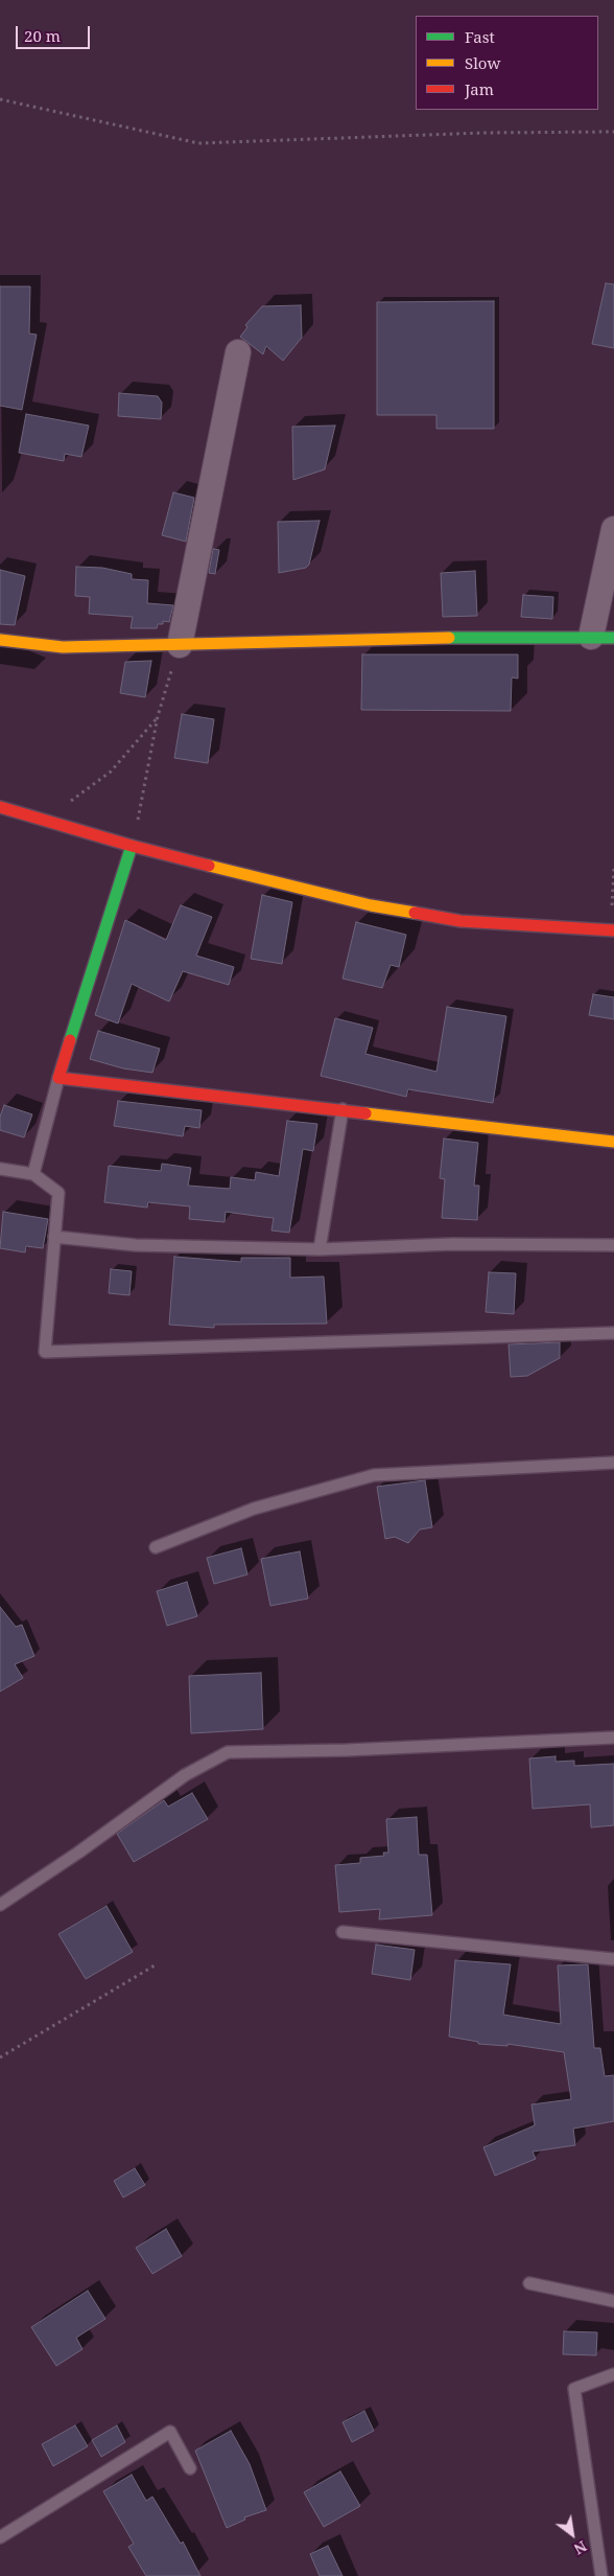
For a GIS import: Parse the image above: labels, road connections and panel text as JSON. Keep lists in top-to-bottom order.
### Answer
{
  "legend": ["Fast", "Slow", "Jam"],
  "scale_bar": "20 m",
  "north": "bottom right"
}
